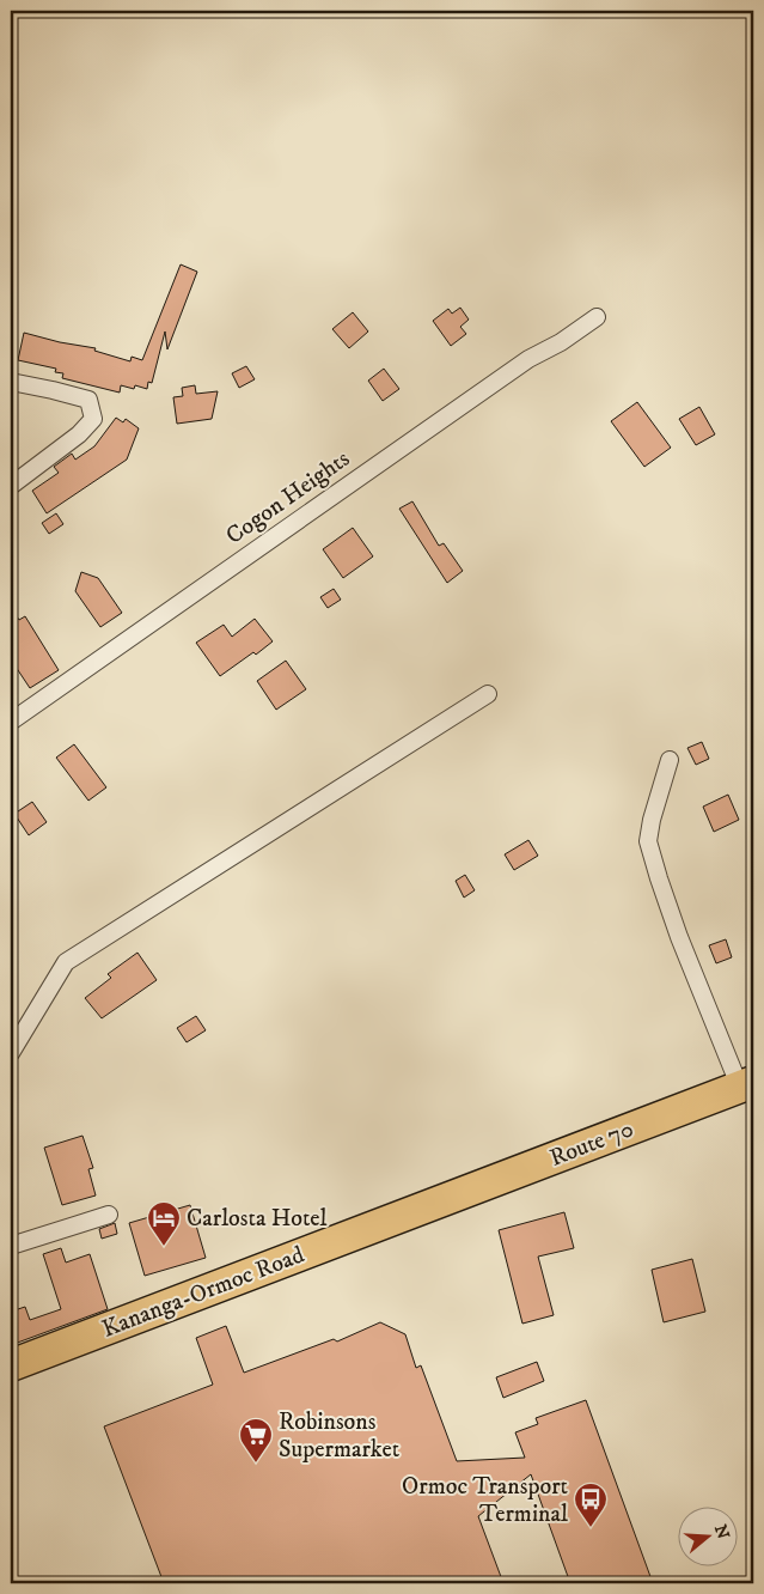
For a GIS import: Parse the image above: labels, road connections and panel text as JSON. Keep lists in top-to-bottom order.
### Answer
{
  "streets": {
    "highway": ["Route 70", "Kananga-Ormoc Road"],
    "street": ["Cogon Heights"]
  },
  "crossings": [
    ["Route 70", "Kananga-Ormoc Road"]
  ],
  "places": {
    "hotel": ["Carlosta Hotel"],
    "supermarket": ["Robinsons Supermarket"],
    "bus stop": ["Ormoc Transport Terminal"]
  },
  "north": "right"
}
